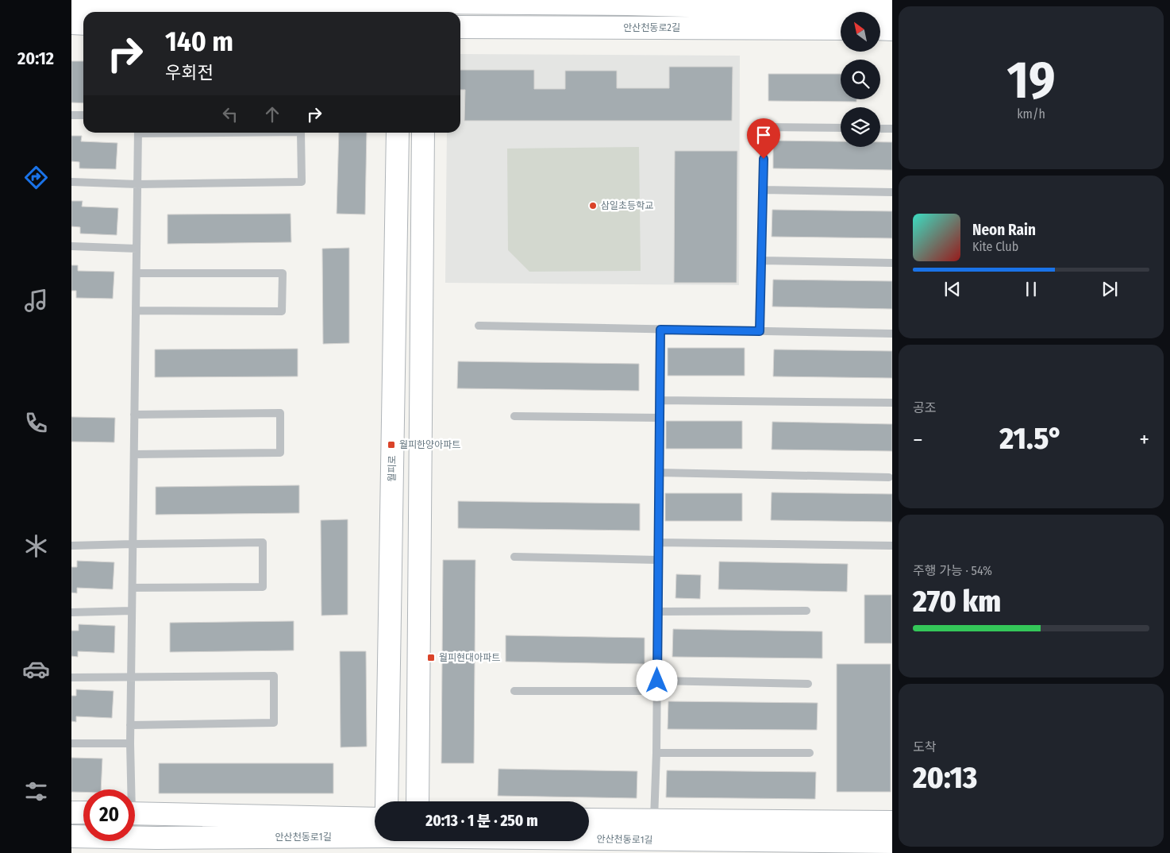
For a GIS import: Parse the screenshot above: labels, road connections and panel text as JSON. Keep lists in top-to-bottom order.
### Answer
{
  "streets": {
    "street": ["안산천동로2길", "월피로", "안산천동로1길"]
  },
  "places": {
    "other": ["삼일초등학교"],
    "transit": ["월피한양아파트", "월피현대아파트"]
  },
  "north": "top left",
  "page": {
    "tabs": "20:12",
    "tile": [
      ["19", "km/h"],
      "공조",
      ["주행 가능 · 54%", "270 km"],
      ["도착", "20:13"]
    ],
    "turn": ["140 m", "우회전"],
    "song": ["Neon Rain", "Kite Club"],
    "heat": ["−", "21.5°", "+"],
    "limit": "20",
    "trip": "20:13 · 1 분 · 250 m"
  }
}
